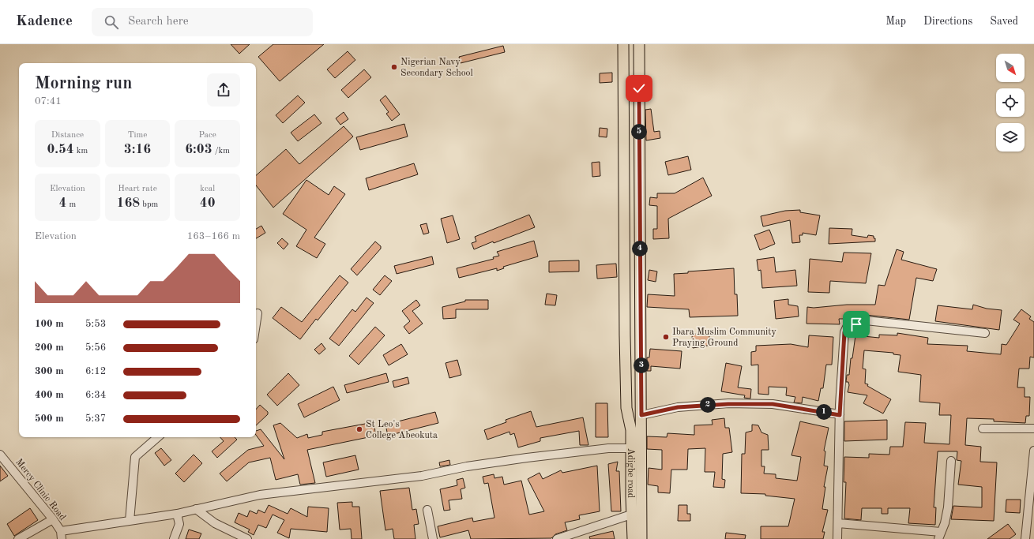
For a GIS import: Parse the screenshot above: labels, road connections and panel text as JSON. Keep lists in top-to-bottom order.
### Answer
{
  "streets": {
    "main road": ["Adigbe road"],
    "street": ["Mercy Clinic Road"]
  },
  "places": ["Nigerian Navy Secondary School", "Ibara Muslim Community Praying Ground", "St Leo's College Abeokuta"],
  "north": "bottom right",
  "page": {
    "header": "Kadence",
    "search": "Search here",
    "nav": ["Map", "Directions", "Saved"],
    "heading": ["Morning run", "07:41"],
    "stats": [
      ["Distance", "0.54 km"],
      ["Time", "3:16"],
      ["Pace", "6:03 /km"],
      ["Elevation", "4 m"],
      ["Heart rate", "168 bpm"],
      ["kcal", "40"]
    ],
    "pins": [
      "5",
      "4",
      "3",
      "2",
      "1"
    ],
    "chart": ["Elevation", "163–166 m"],
    "list": [
      {
        "name": "100 m",
        "note": "5:53"
      },
      {
        "name": "200 m",
        "note": "5:56"
      },
      {
        "name": "300 m",
        "note": "6:12"
      },
      {
        "name": "400 m",
        "note": "6:34"
      },
      {
        "name": "500 m",
        "note": "5:37"
      }
    ]
  }
}
